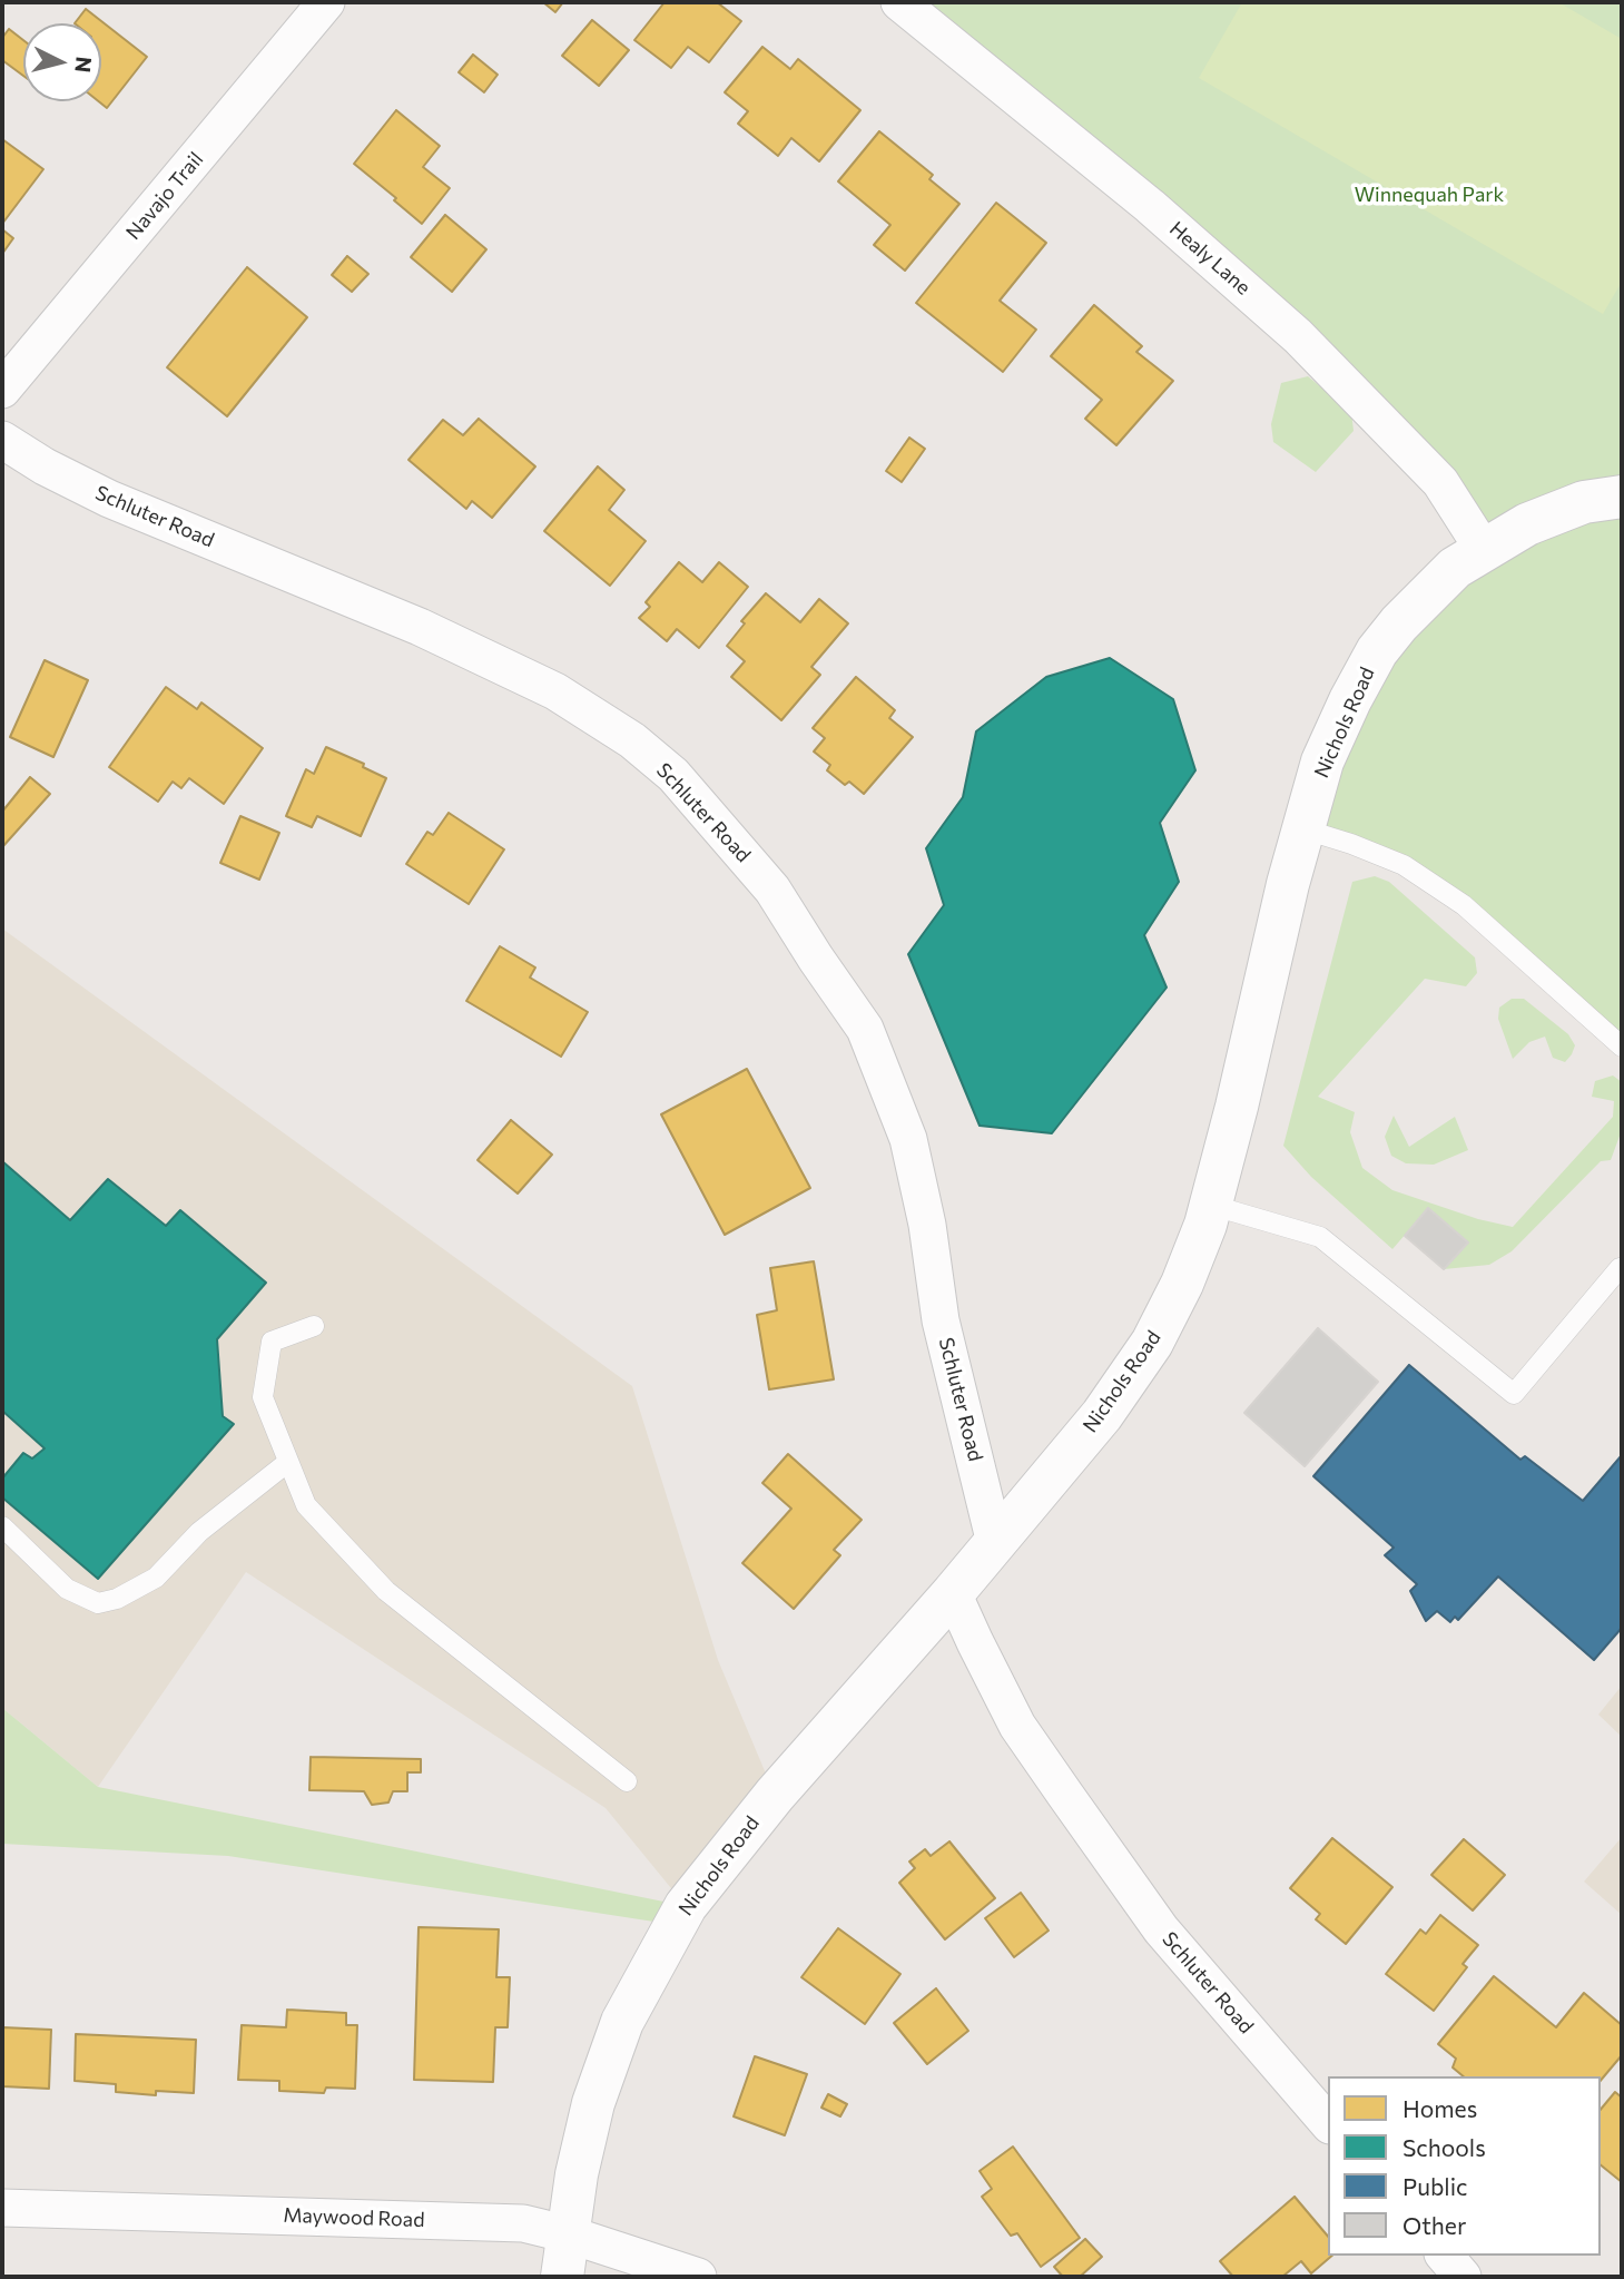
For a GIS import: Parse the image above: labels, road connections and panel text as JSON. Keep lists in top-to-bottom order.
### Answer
{
  "streets": {
    "street": [
      "Navajo Trail",
      "Healy Lane",
      "Schluter Road",
      "Nichols Road",
      "Maywood Road"
    ]
  },
  "crossings": [
    ["Healy Lane", "Nichols Road"],
    ["Schluter Road", "Nichols Road"],
    ["Nichols Road", "Maywood Road"]
  ],
  "parks": ["Winnequah Park"],
  "legend": [
    "Homes",
    "Schools",
    "Public",
    "Other"
  ],
  "north": "right"
}
